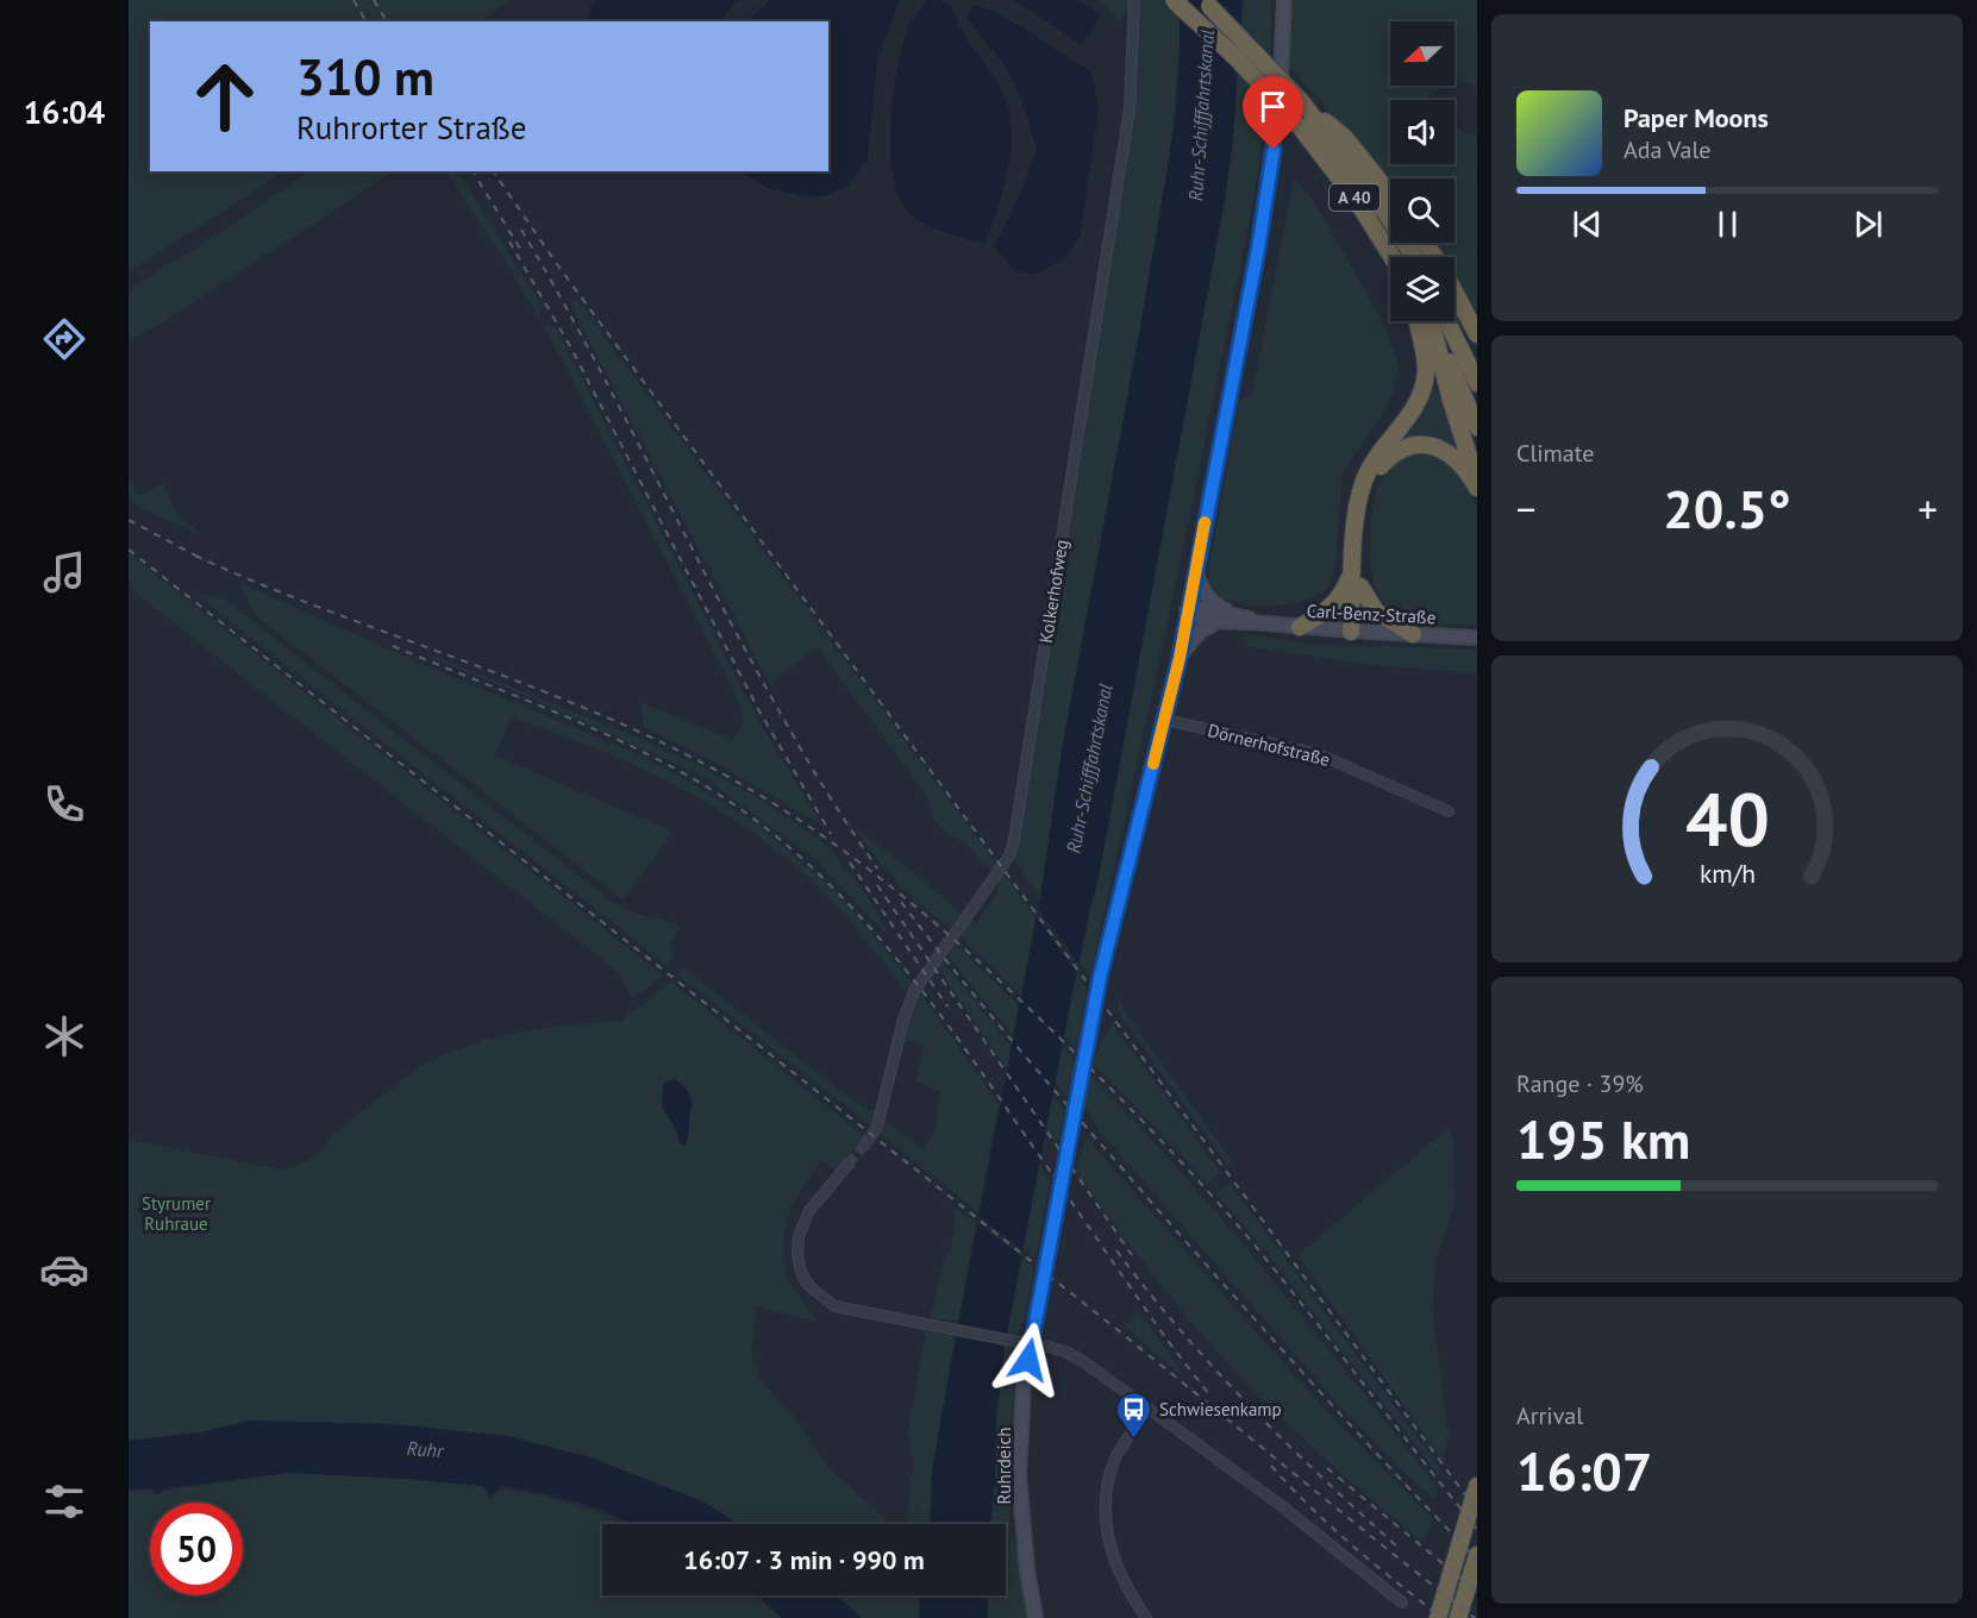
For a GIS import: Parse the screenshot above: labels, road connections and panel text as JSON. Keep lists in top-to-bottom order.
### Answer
{
  "streets": {
    "highway": ["A 40"],
    "main road": ["Carl-Benz-Straße", "Ruhrdeich"],
    "street": ["Kolkerhofweg", "Dörnerhofstraße"]
  },
  "crossings": [
    ["Carl-Benz-Straße", "Ruhrdeich"],
    ["Dörnerhofstraße", "Ruhrdeich"]
  ],
  "water": ["Ruhr-Schifffahrtskanal", "Ruhr"],
  "parks": ["Styrumer Ruhraue"],
  "places": {
    "bus stop": ["Schwiesenkamp"]
  },
  "north": "left",
  "page": {
    "tabs": "16:04",
    "turn": ["310 m", "Ruhrorter Straße"],
    "song": ["Paper Moons", "Ada Vale"],
    "tile": [
      "Climate",
      ["Range · 39%", "195 km"],
      ["Arrival", "16:07"]
    ],
    "heat": ["−", "20.5°", "+"],
    "limit": "50",
    "trip": "16:07 · 3 min · 990 m",
    "gauge": ["40", "km/h"]
  }
}
